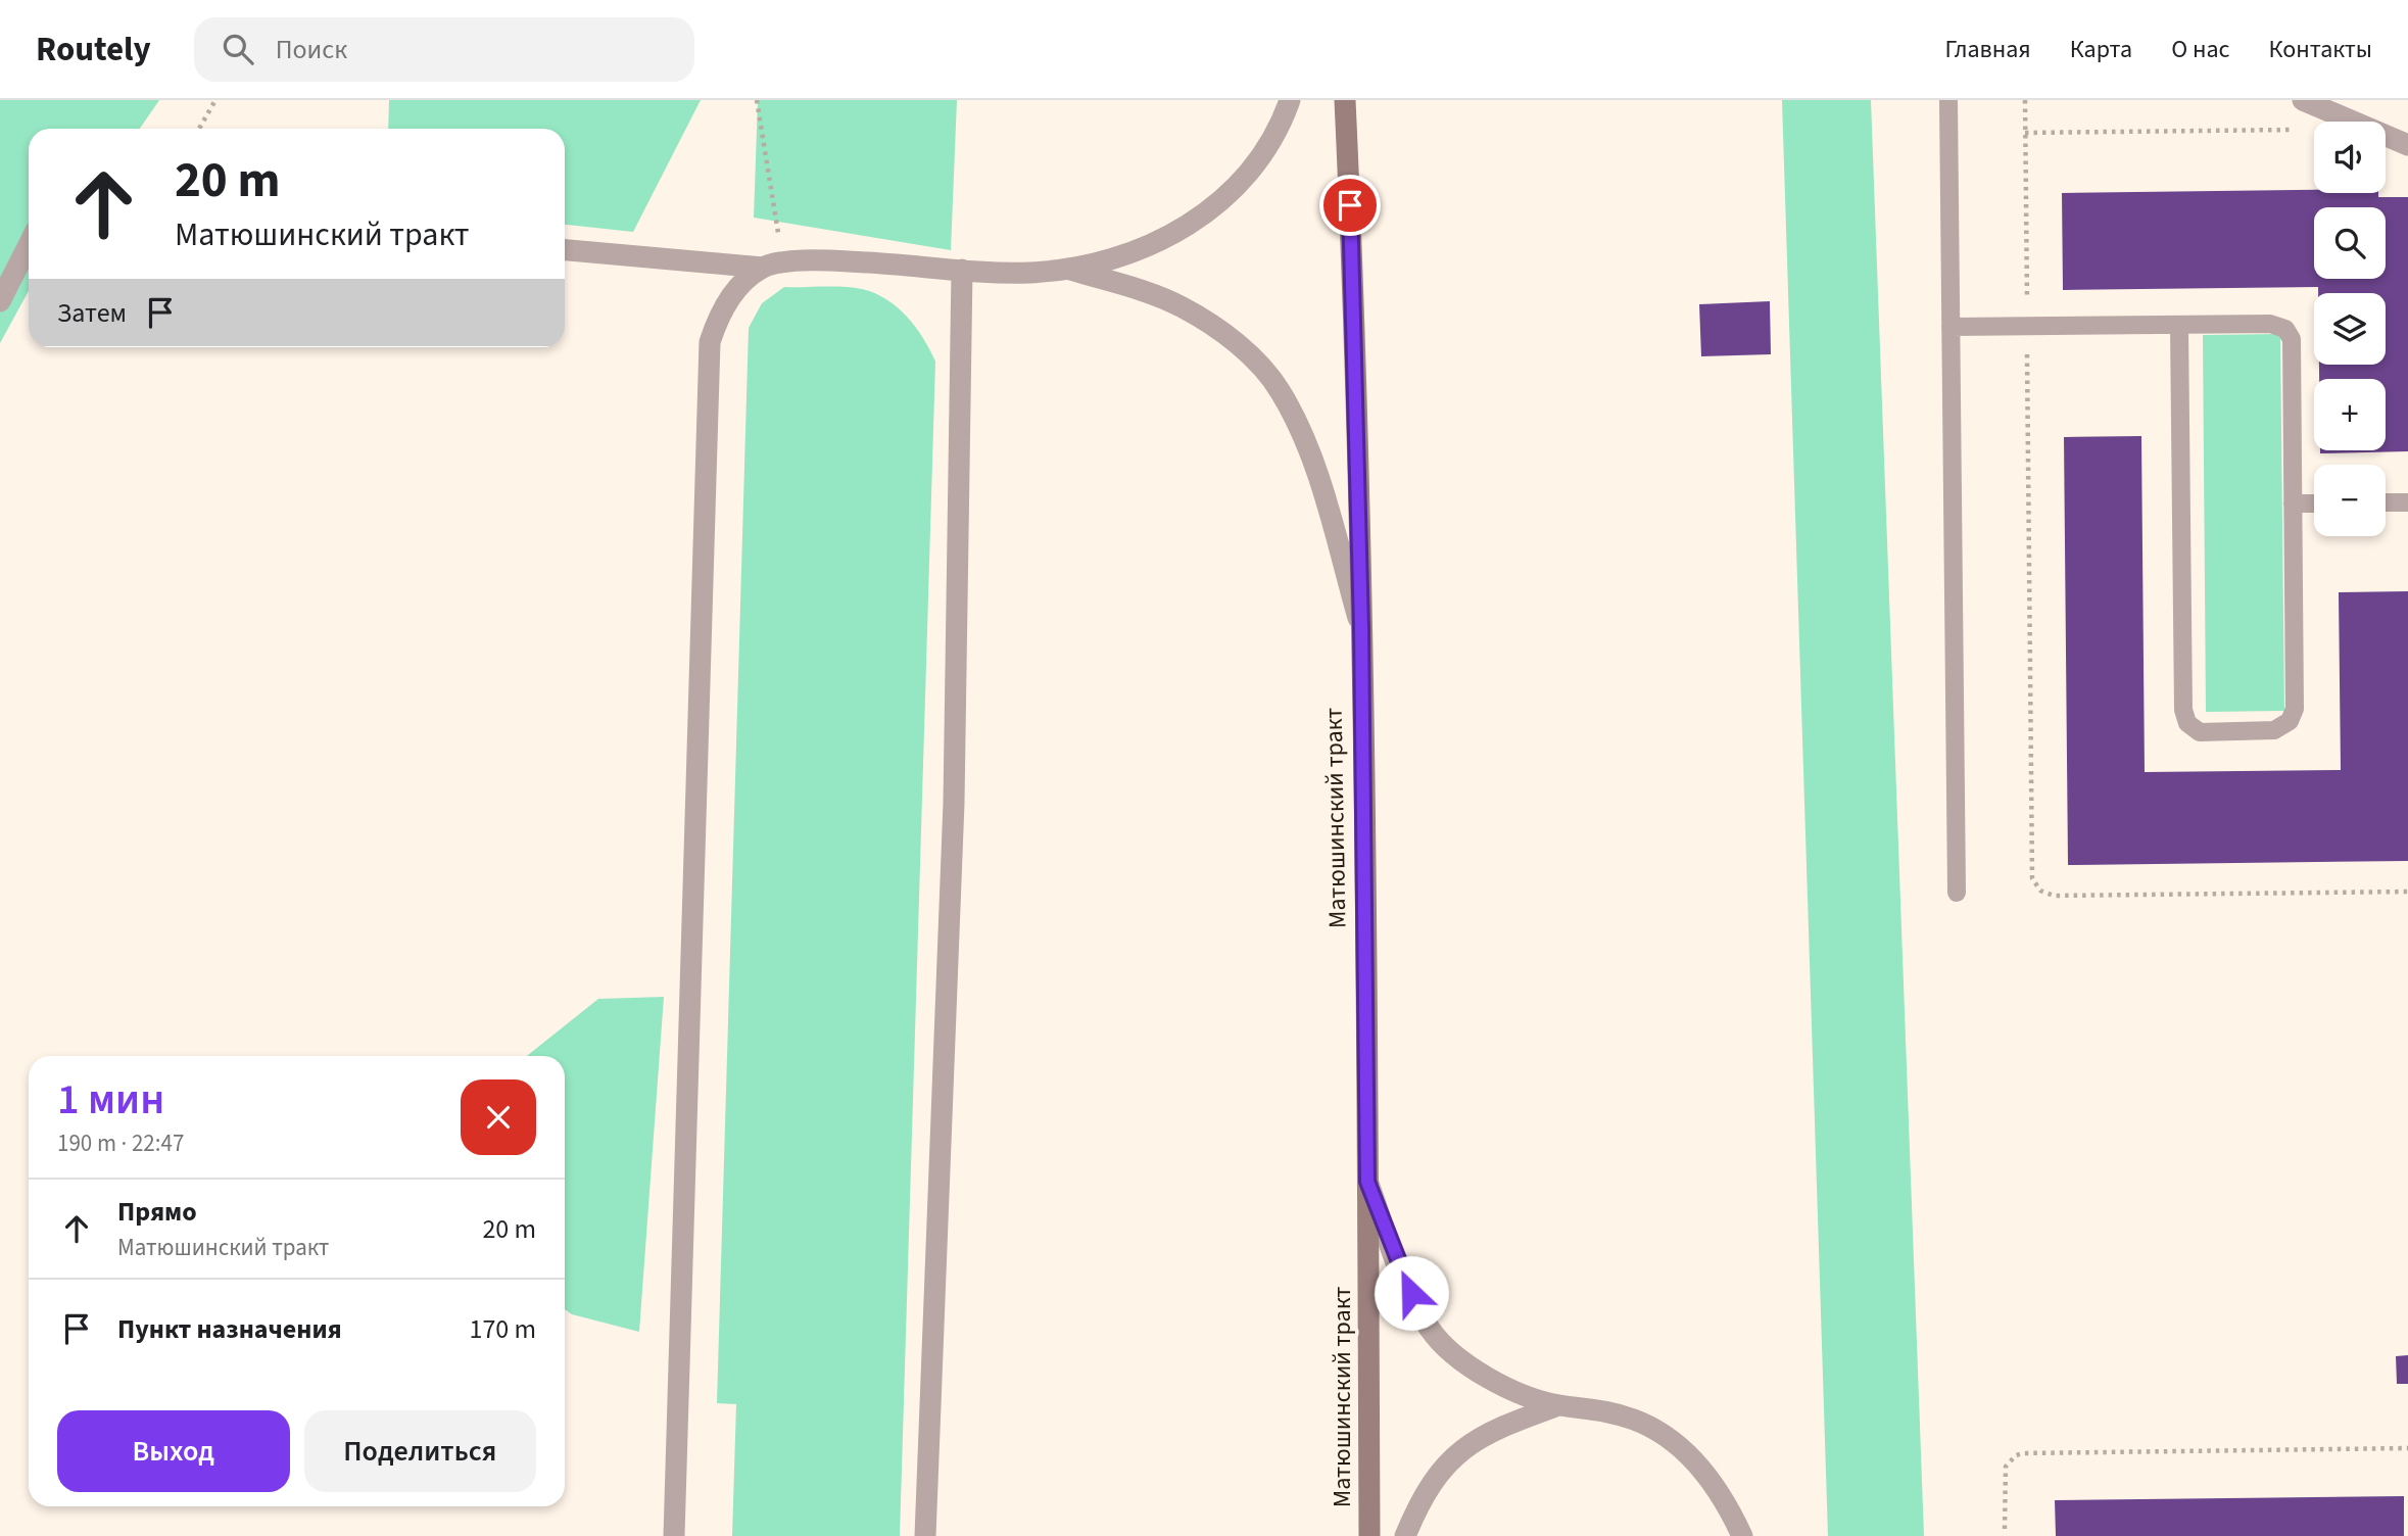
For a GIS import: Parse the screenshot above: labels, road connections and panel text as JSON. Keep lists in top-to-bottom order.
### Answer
{
  "streets": {
    "main road": ["Матюшинский тракт"]
  },
  "page": {
    "header": "Routely",
    "search": "Поиск",
    "nav": [
      "Главная",
      "Карта",
      "О нас",
      "Контакты"
    ],
    "map_buttons": ["+", "−"],
    "turn": ["20 m", "Матюшинский тракт"],
    "then": "Затем",
    "heading": ["1 мин", "190 m · 22:47"],
    "list": [
      {
        "name": "Прямо",
        "note": "Матюшинский тракт",
        "value": "20 m"
      },
      {
        "name": "Пункт назначения",
        "value": "170 m"
      }
    ],
    "buttons": ["Выход", "Поделиться"]
  }
}
